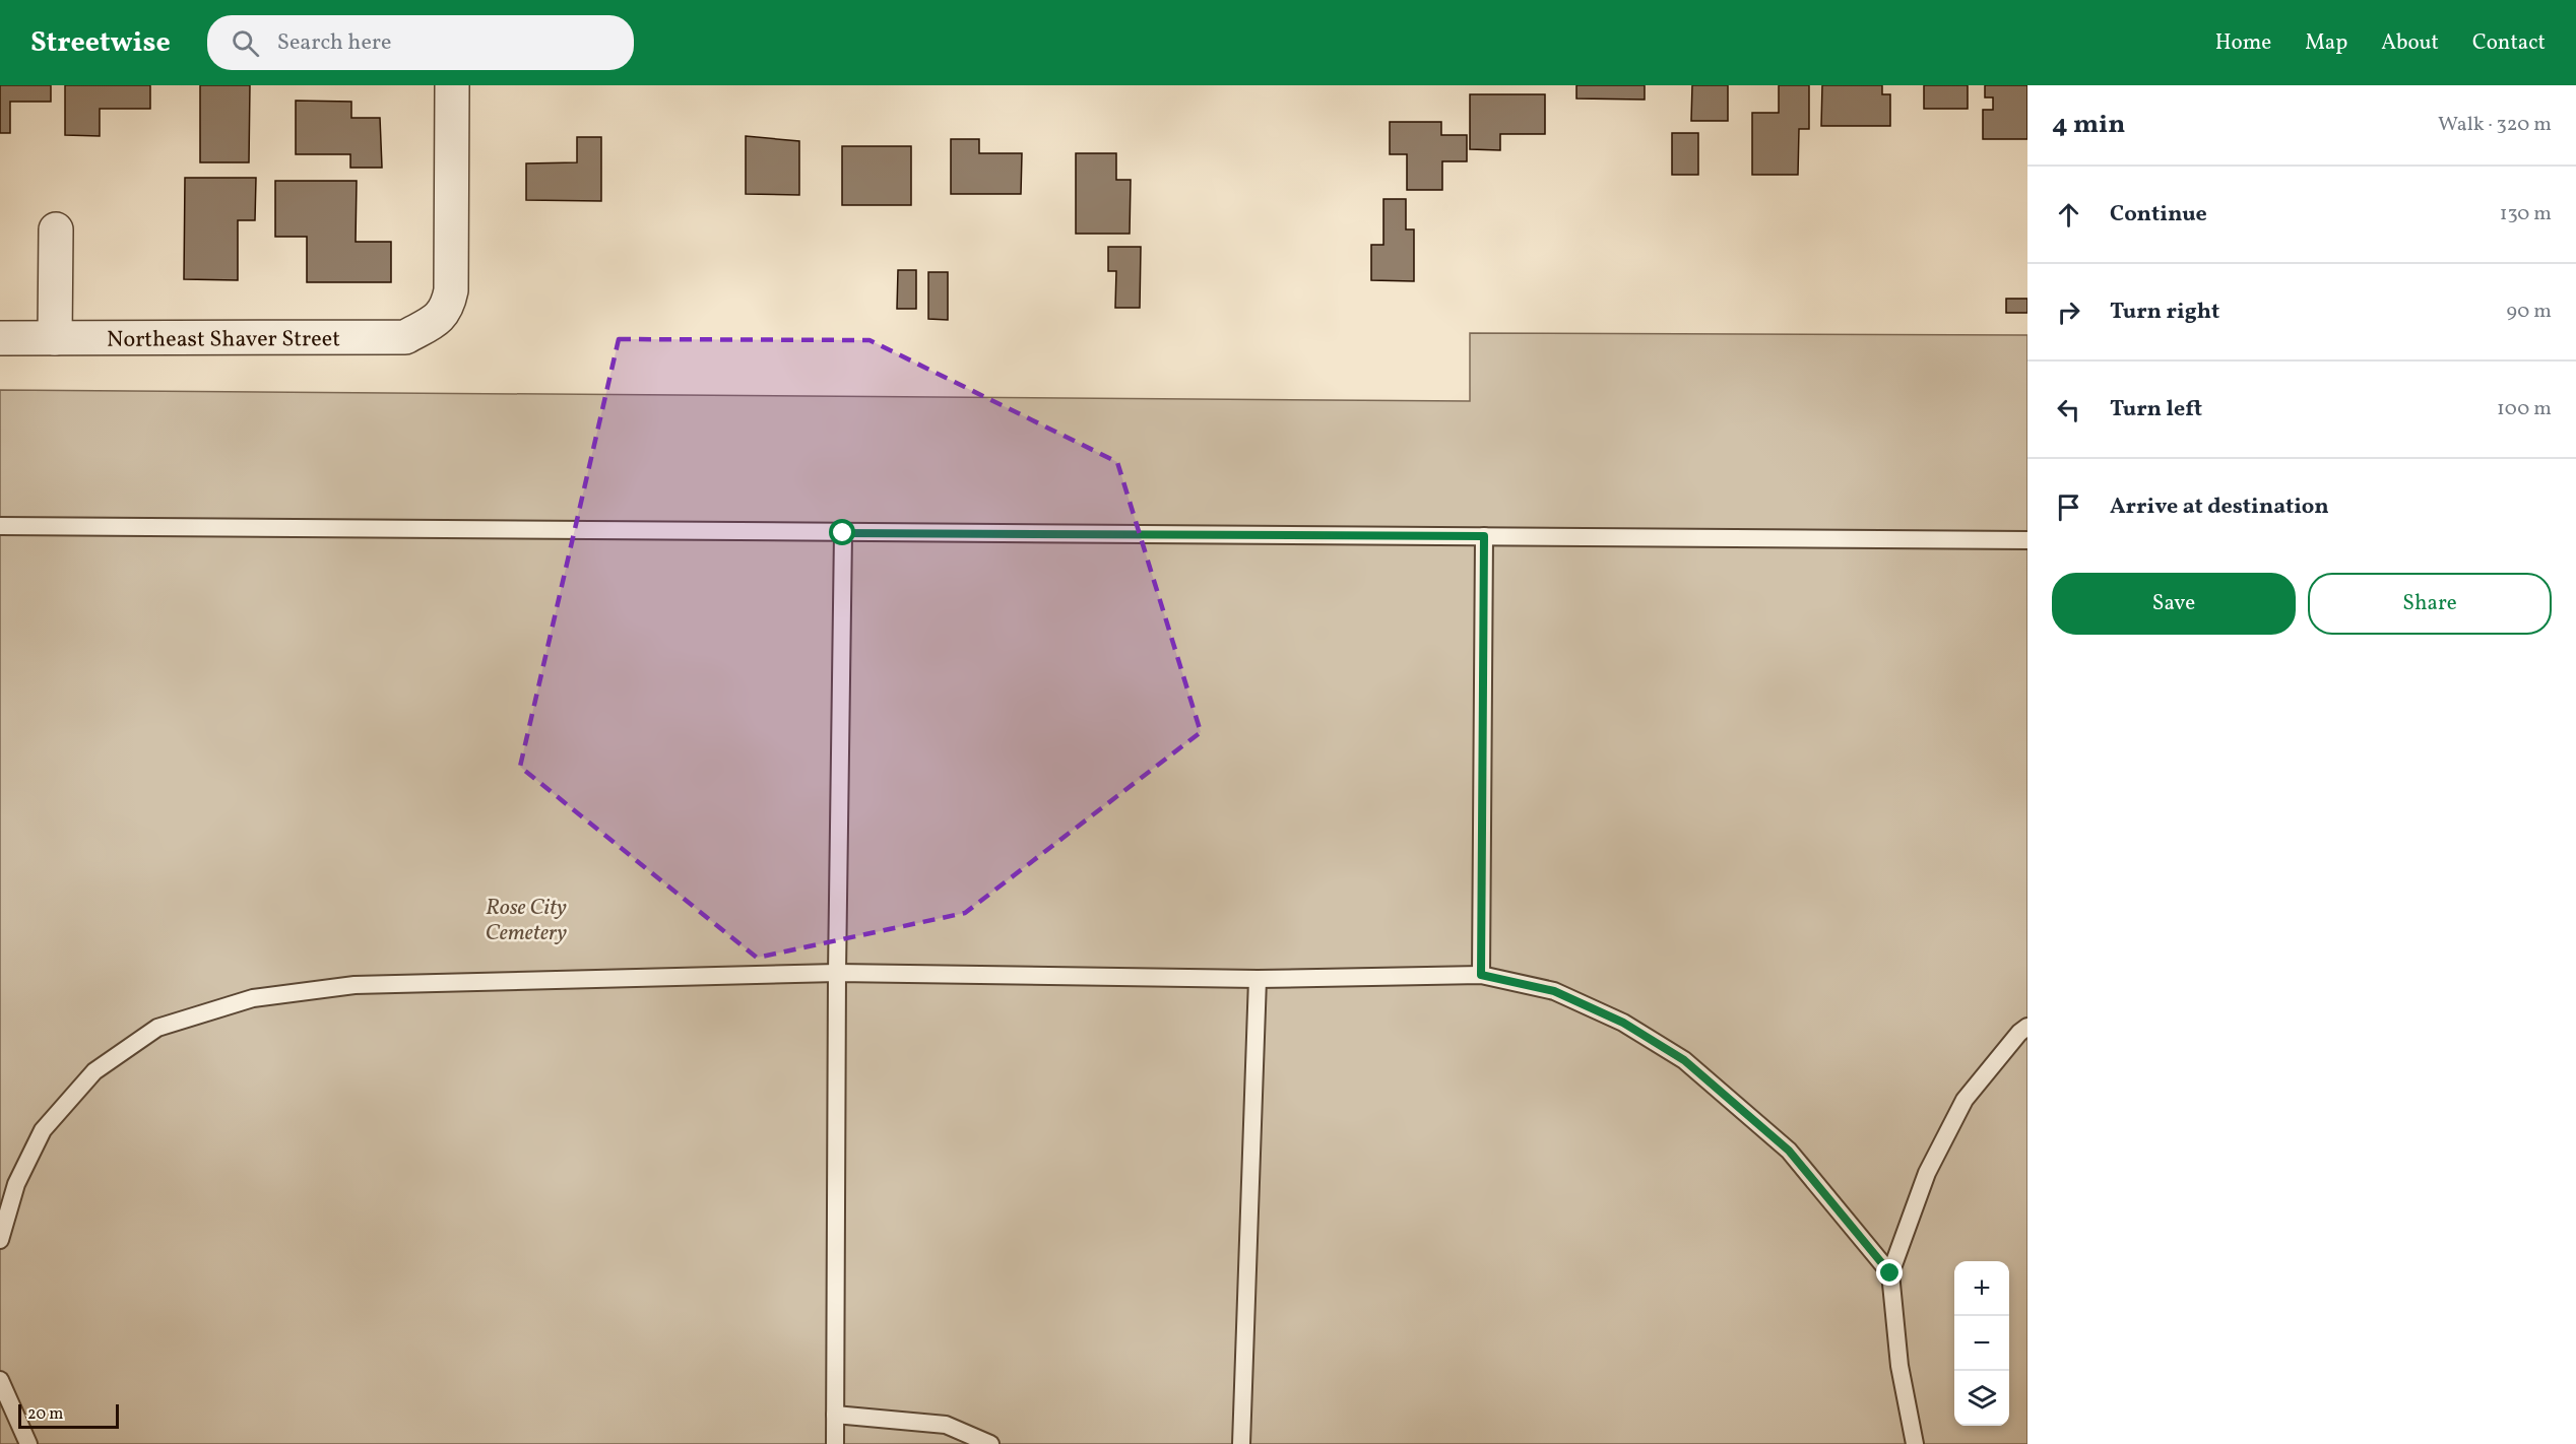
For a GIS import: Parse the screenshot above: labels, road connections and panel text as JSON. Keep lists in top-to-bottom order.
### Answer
{
  "streets": {
    "street": ["Northeast Shaver Street"]
  },
  "parks": ["Rose City Cemetery"],
  "scale_bar": "20 m",
  "page": {
    "header": "Streetwise",
    "search": "Search here",
    "nav": [
      "Home",
      "Map",
      "About",
      "Contact"
    ],
    "heading": ["4 min", "Walk · 320 m"],
    "list": [
      ["Continue", "130 m"],
      ["Turn right", "90 m"],
      ["Turn left", "100 m"],
      "Arrive at destination"
    ],
    "buttons": ["Save", "Share"],
    "map_buttons": ["+", "−"],
    "scale": "20 m"
  }
}
